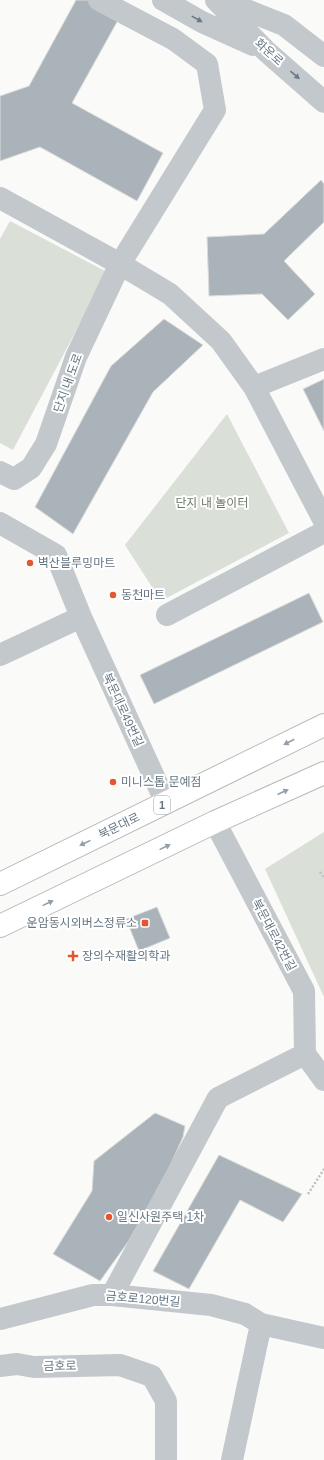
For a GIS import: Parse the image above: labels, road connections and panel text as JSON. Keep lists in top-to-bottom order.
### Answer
{
  "streets": {
    "main road": ["1", "북문대로"],
    "street": [
      "화운로",
      "단지 내 도로",
      "북문대로49번길",
      "북문대로42번길",
      "금호로120번길",
      "금호로"
    ]
  },
  "crossings": [
    ["북문대로49번길", "북문대로"]
  ],
  "parks": ["단지 내 놀이터"],
  "places": {
    "other": [
      "벽산블루밍마트",
      "동천마트",
      "미니스톱 문예점",
      "일신사원주택 1차"
    ],
    "transit": ["운암동시외버스정류소"],
    "health": ["장의수재활의학과"]
  }
}
